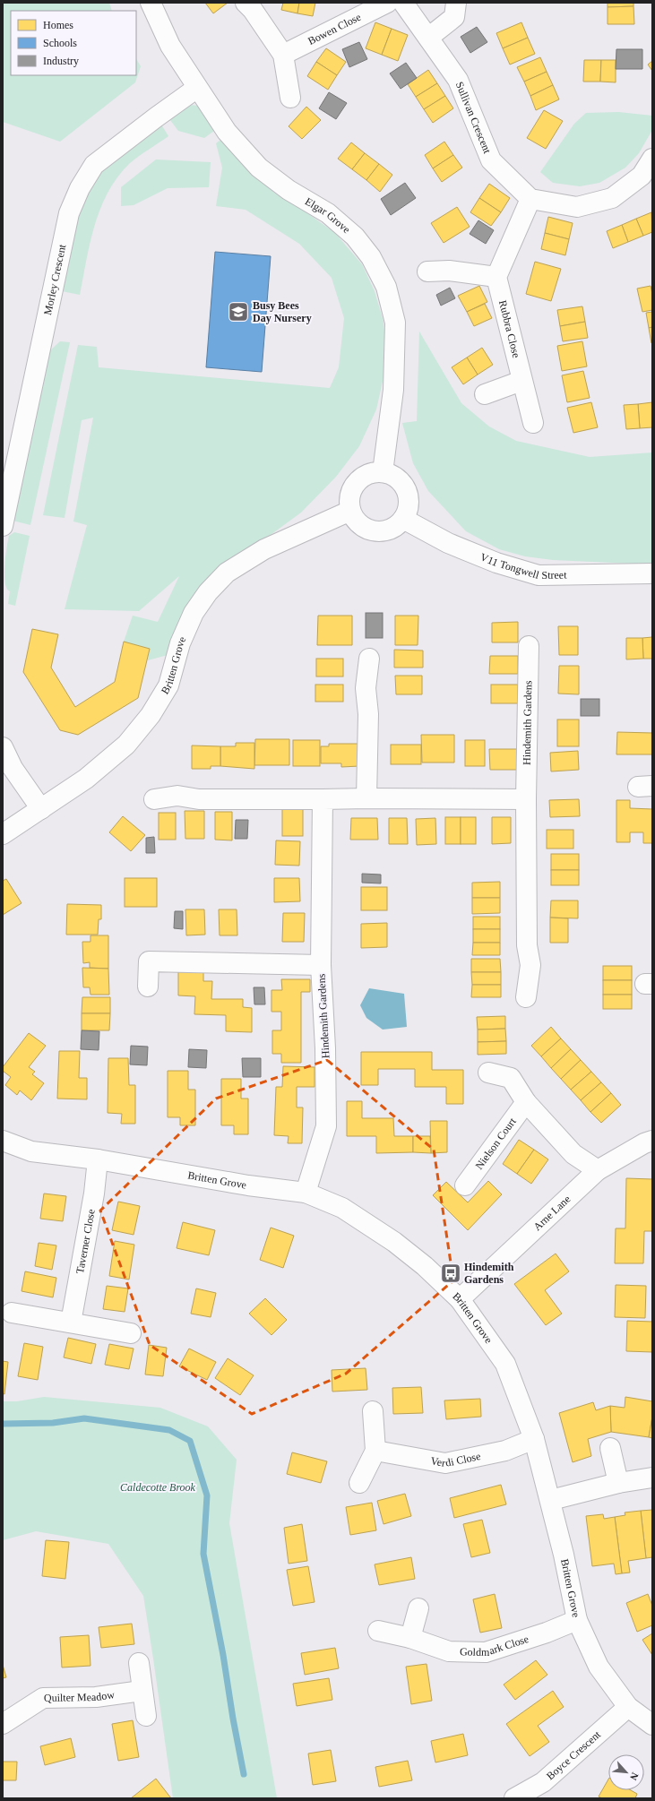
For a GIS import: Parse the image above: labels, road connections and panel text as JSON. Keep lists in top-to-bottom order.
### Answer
{
  "streets": {
    "street": [
      "Bowen Close",
      "Sullivan Crescent",
      "Elgar Grove",
      "Morley Crescent",
      "Rubbra Close",
      "V11 Tongwell Street",
      "Britten Grove",
      "Hindemith Gardens",
      "Nielson Court",
      "Arne Lane",
      "Taverner Close",
      "Verdi Close",
      "Goldmark Close",
      "Quilter Meadow",
      "Boyce Crescent"
    ]
  },
  "crossings": [
    ["Elgar Grove", "Morley Crescent"],
    ["Elgar Grove", "V11 Tongwell Street"],
    ["Elgar Grove", "Britten Grove"],
    ["V11 Tongwell Street", "Britten Grove"],
    ["Britten Grove", "Hindemith Gardens"],
    ["Britten Grove", "Arne Lane"],
    ["Britten Grove", "Taverner Close"],
    ["Britten Grove", "Verdi Close"],
    ["Britten Grove", "Goldmark Close"],
    ["Britten Grove", "Boyce Crescent"]
  ],
  "parks": ["Caldecotte Brook"],
  "places": {
    "school or university": ["Busy Bees Day Nursery"],
    "bus stop": ["Hindemith Gardens"]
  },
  "legend": ["Homes", "Schools", "Industry"],
  "north": "bottom right"
}
